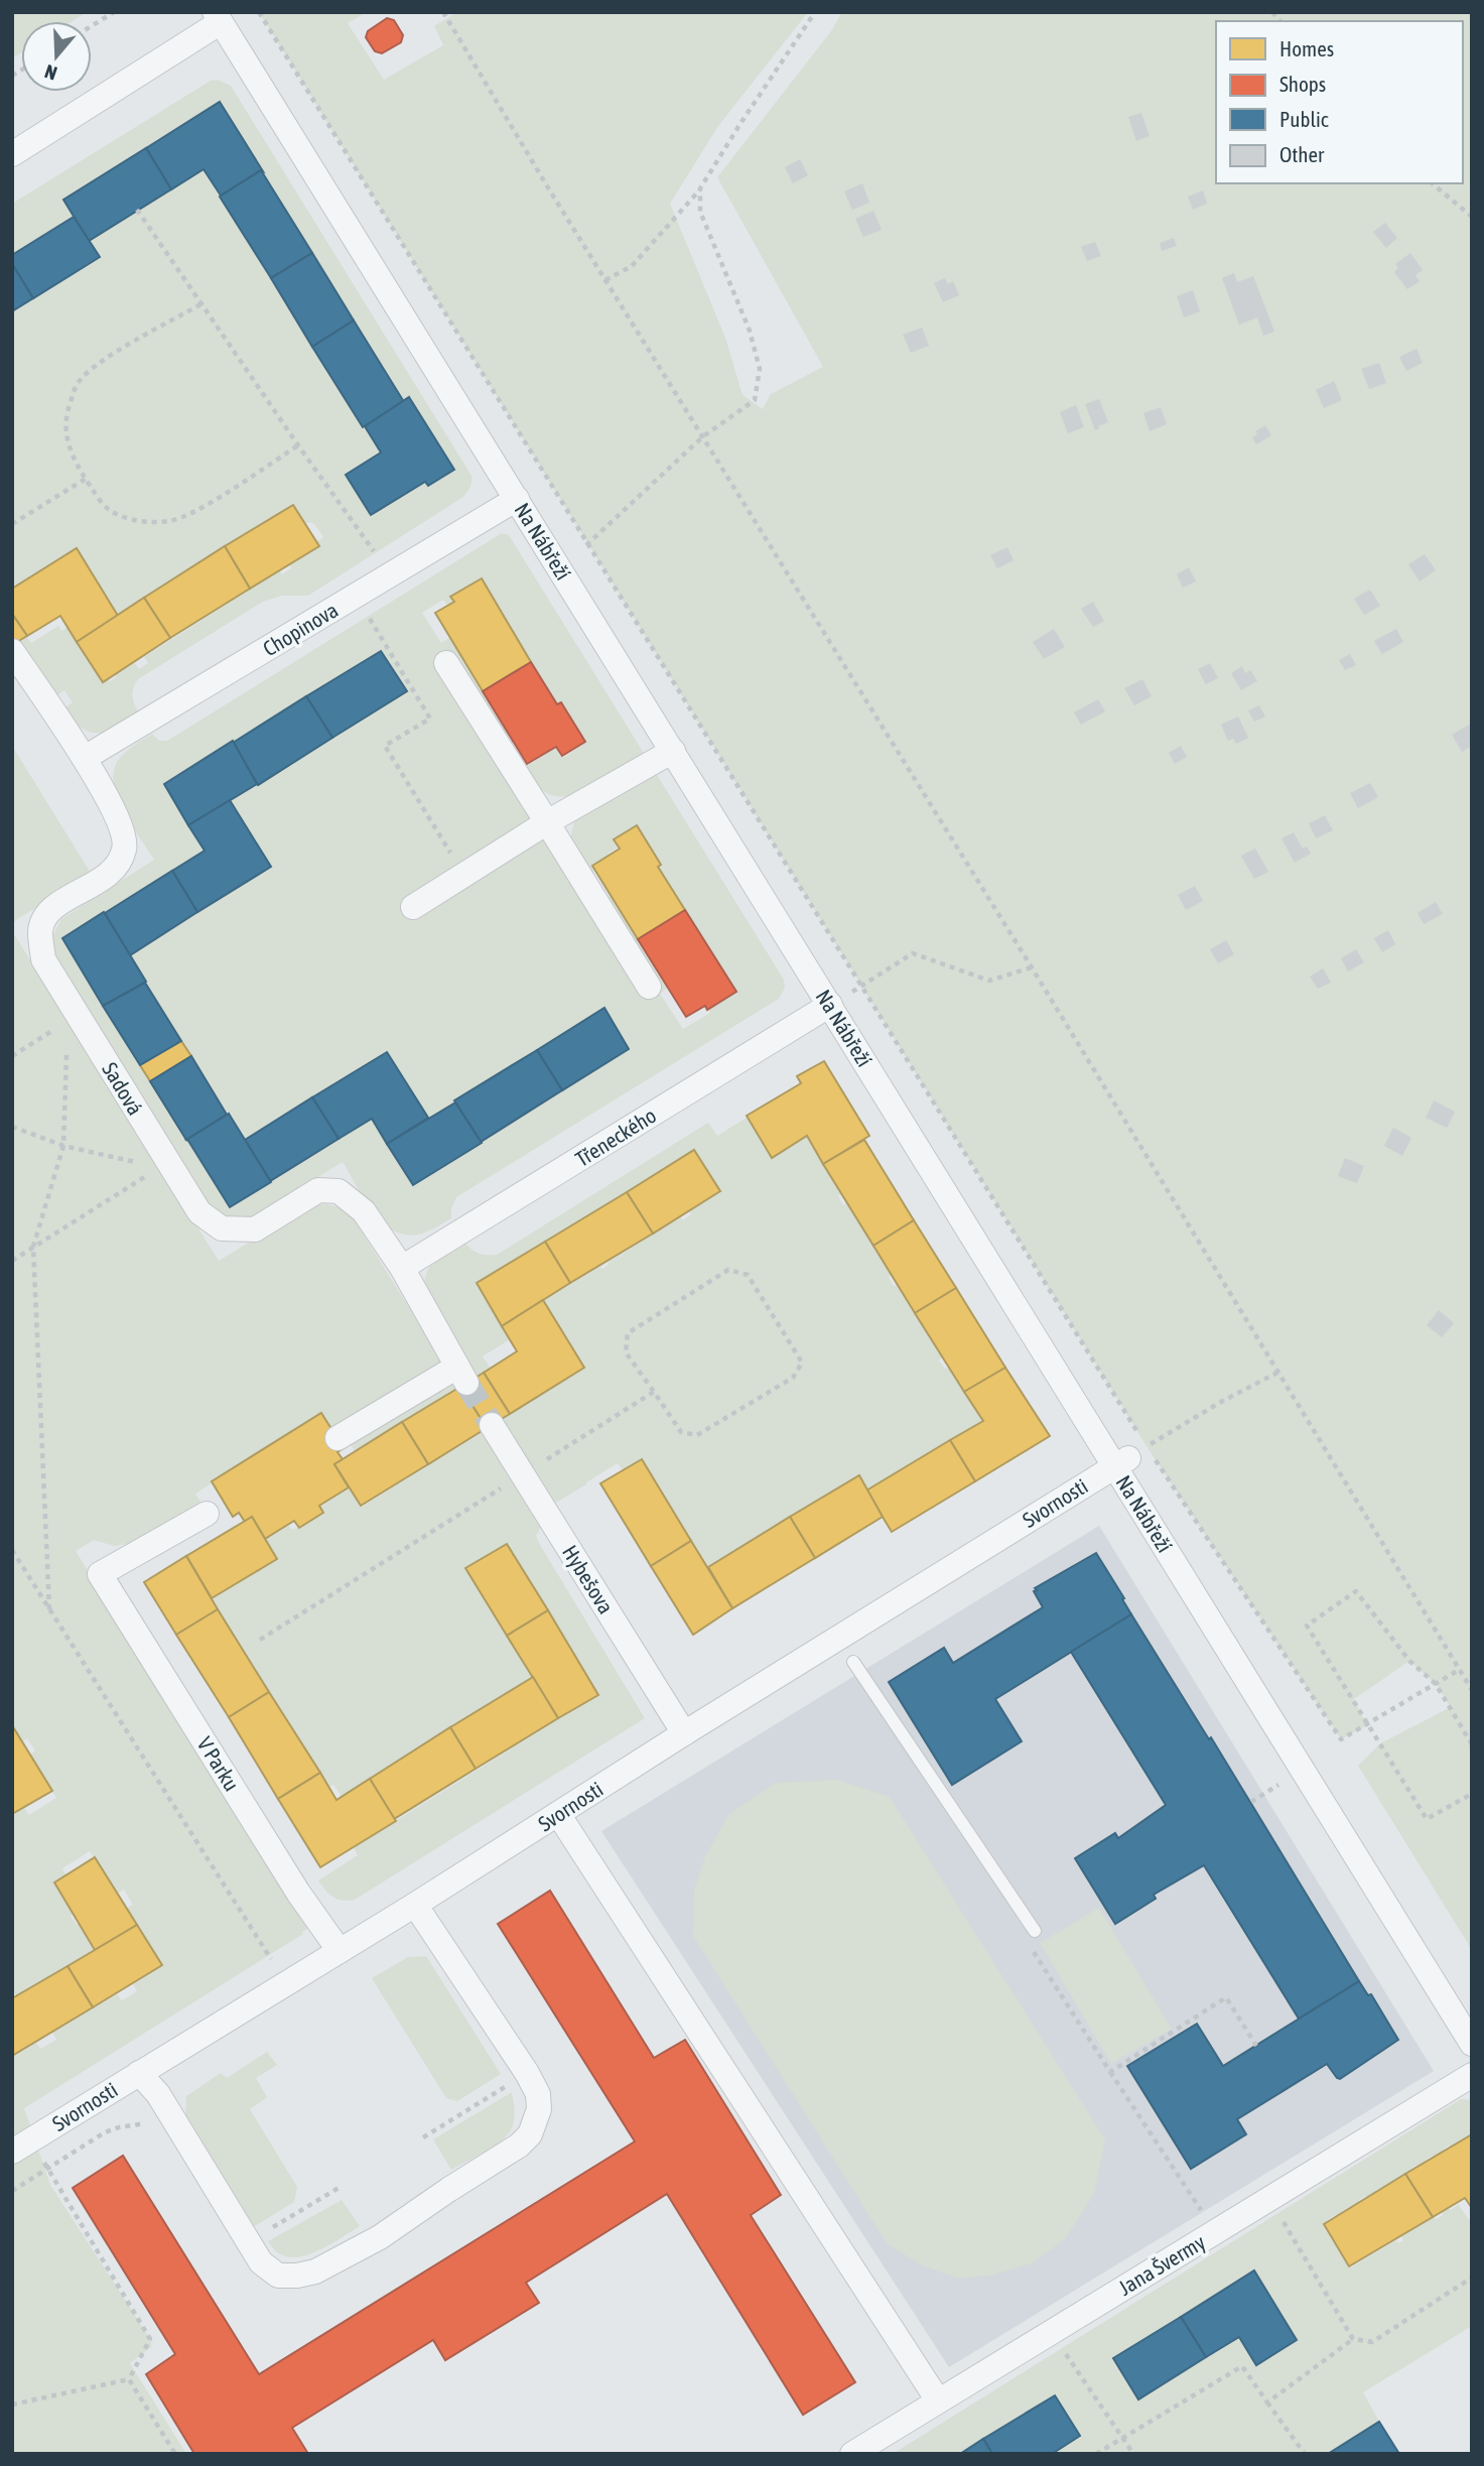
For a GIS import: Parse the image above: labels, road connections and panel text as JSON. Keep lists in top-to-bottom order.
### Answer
{
  "streets": {
    "street": [
      "Na Nábřeží",
      "Chopinova",
      "Sadová",
      "Třeneckého",
      "Svornosti",
      "Hybešova",
      "V Parku",
      "Jana Švermy"
    ]
  },
  "crossings": [
    ["Na Nábřeží", "Chopinova"],
    ["Na Nábřeží", "Třeneckého"],
    ["Na Nábřeží", "Svornosti"],
    ["Chopinova", "Sadová"],
    ["Sadová", "Třeneckého"],
    ["Svornosti", "Hybešova"],
    ["Svornosti", "V Parku"]
  ],
  "legend": [
    "Homes",
    "Shops",
    "Public",
    "Other"
  ],
  "north": "bottom"
}
